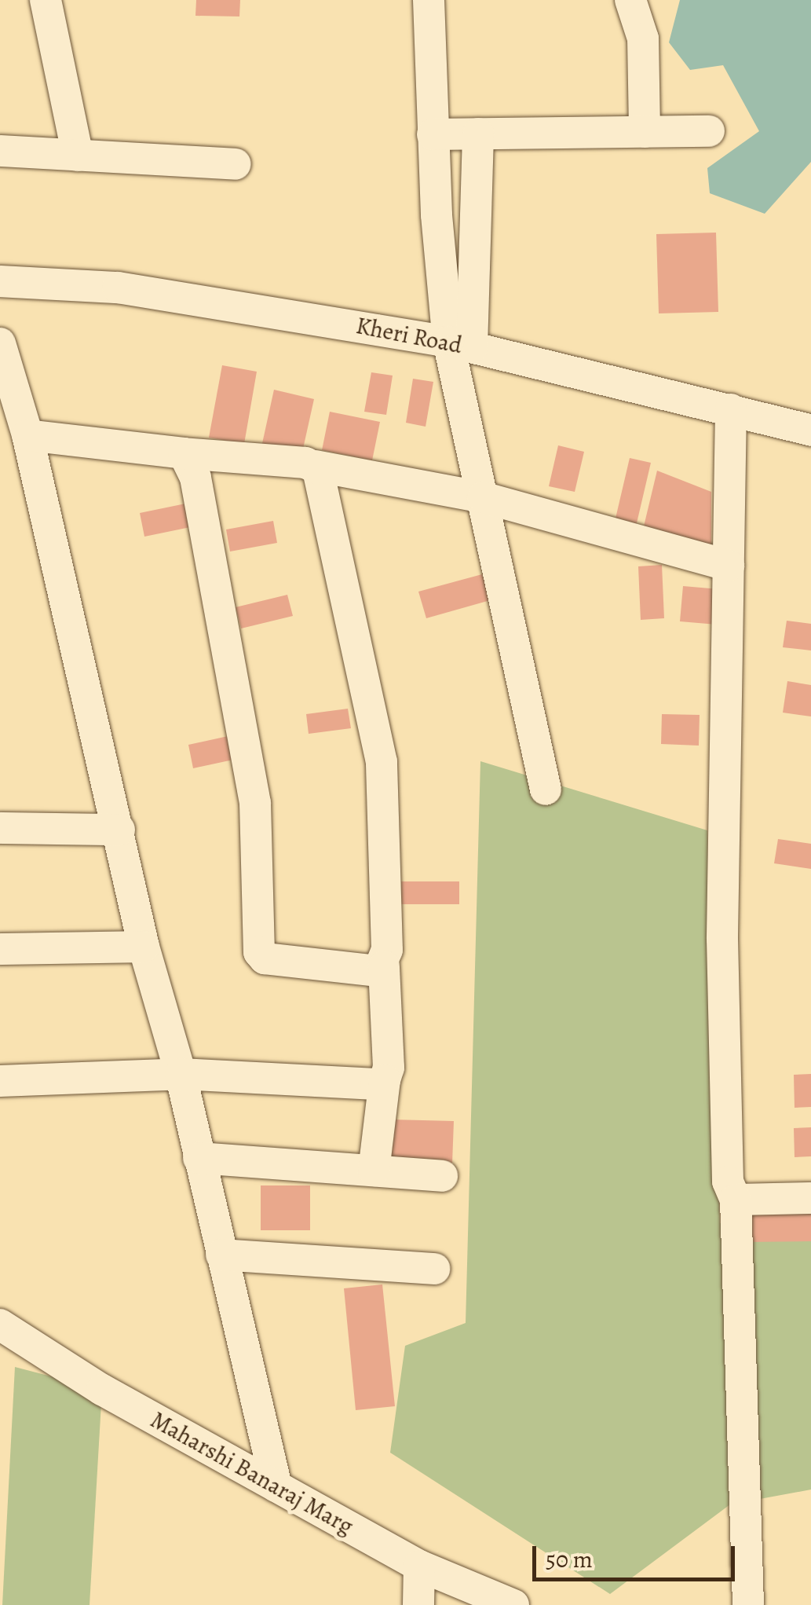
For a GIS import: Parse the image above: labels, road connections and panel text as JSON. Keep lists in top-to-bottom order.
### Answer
{
  "streets": {
    "street": ["Kheri Road", "Maharshi Banaraj Marg"]
  },
  "scale_bar": "50 m"
}
